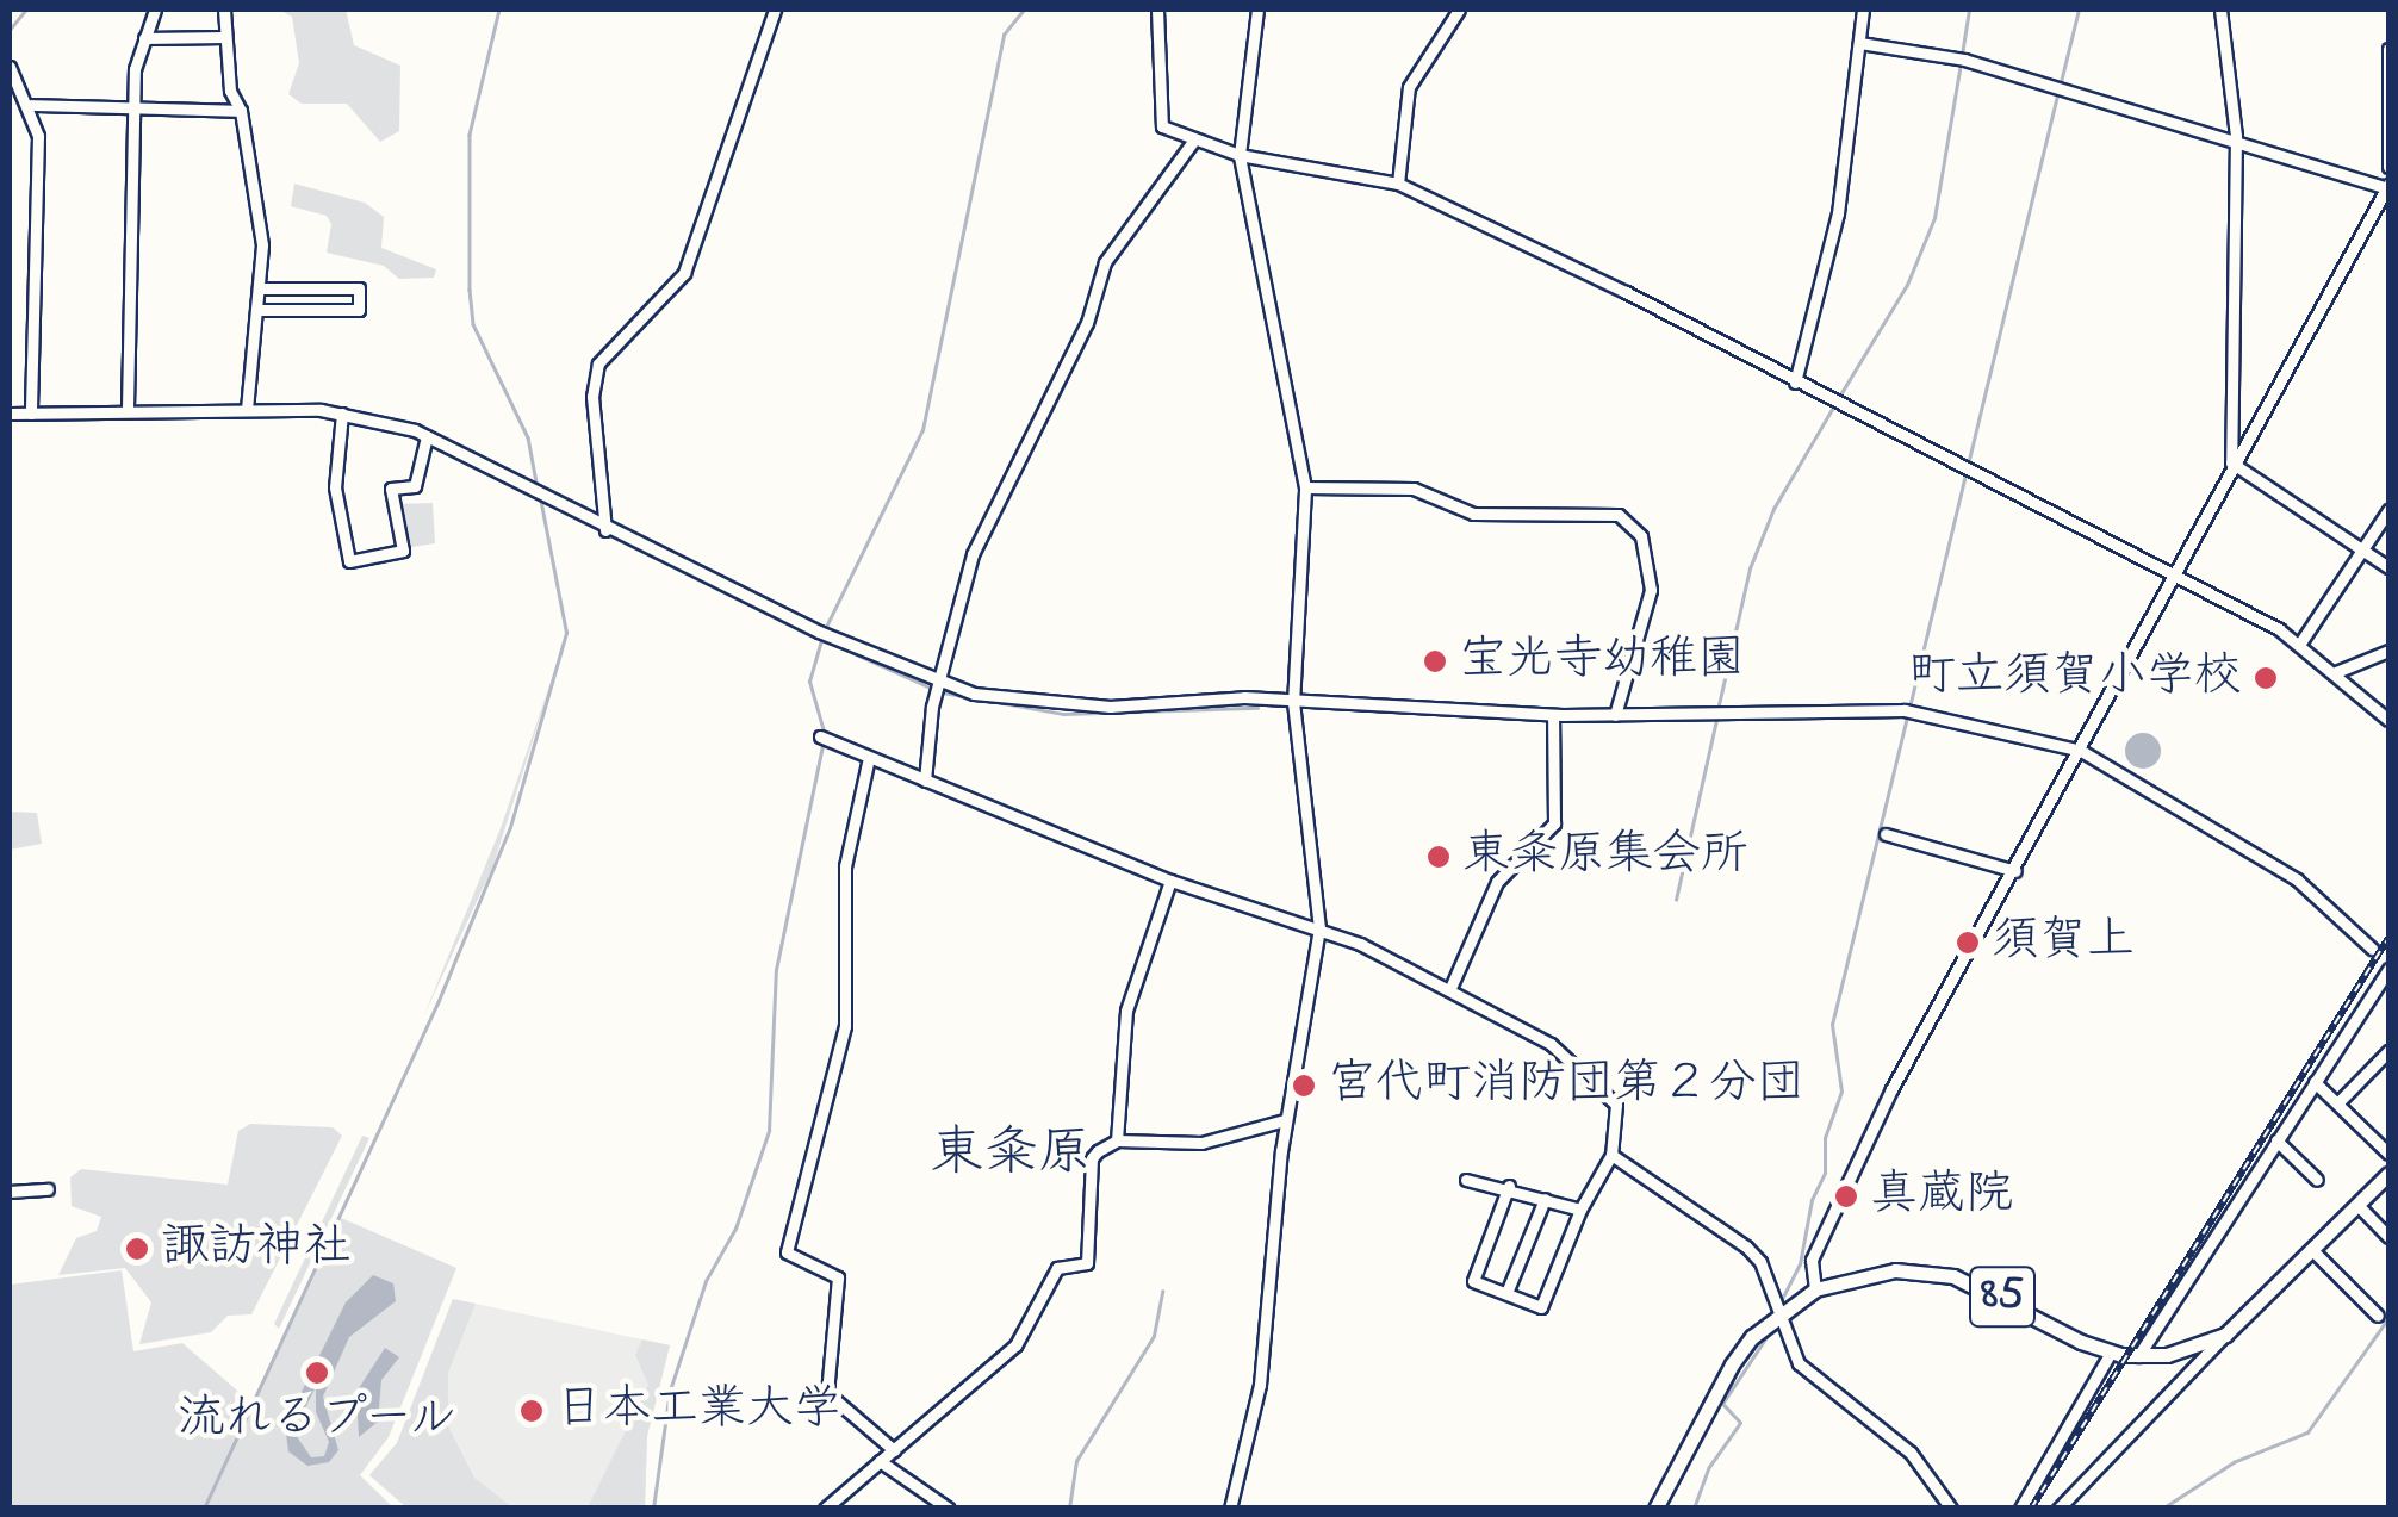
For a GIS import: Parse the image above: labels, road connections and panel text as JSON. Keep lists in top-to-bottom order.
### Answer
{
  "streets": {
    "main road": ["85"]
  },
  "districts": ["東粂原"],
  "places": [
    "宝光寺幼稚園",
    "町立須賀小学校",
    "東粂原集会所",
    "須賀上",
    "宮代町消防団第２分団",
    "真蔵院",
    "諏訪神社",
    "流れるプール",
    "日本工業大学"
  ]
}
